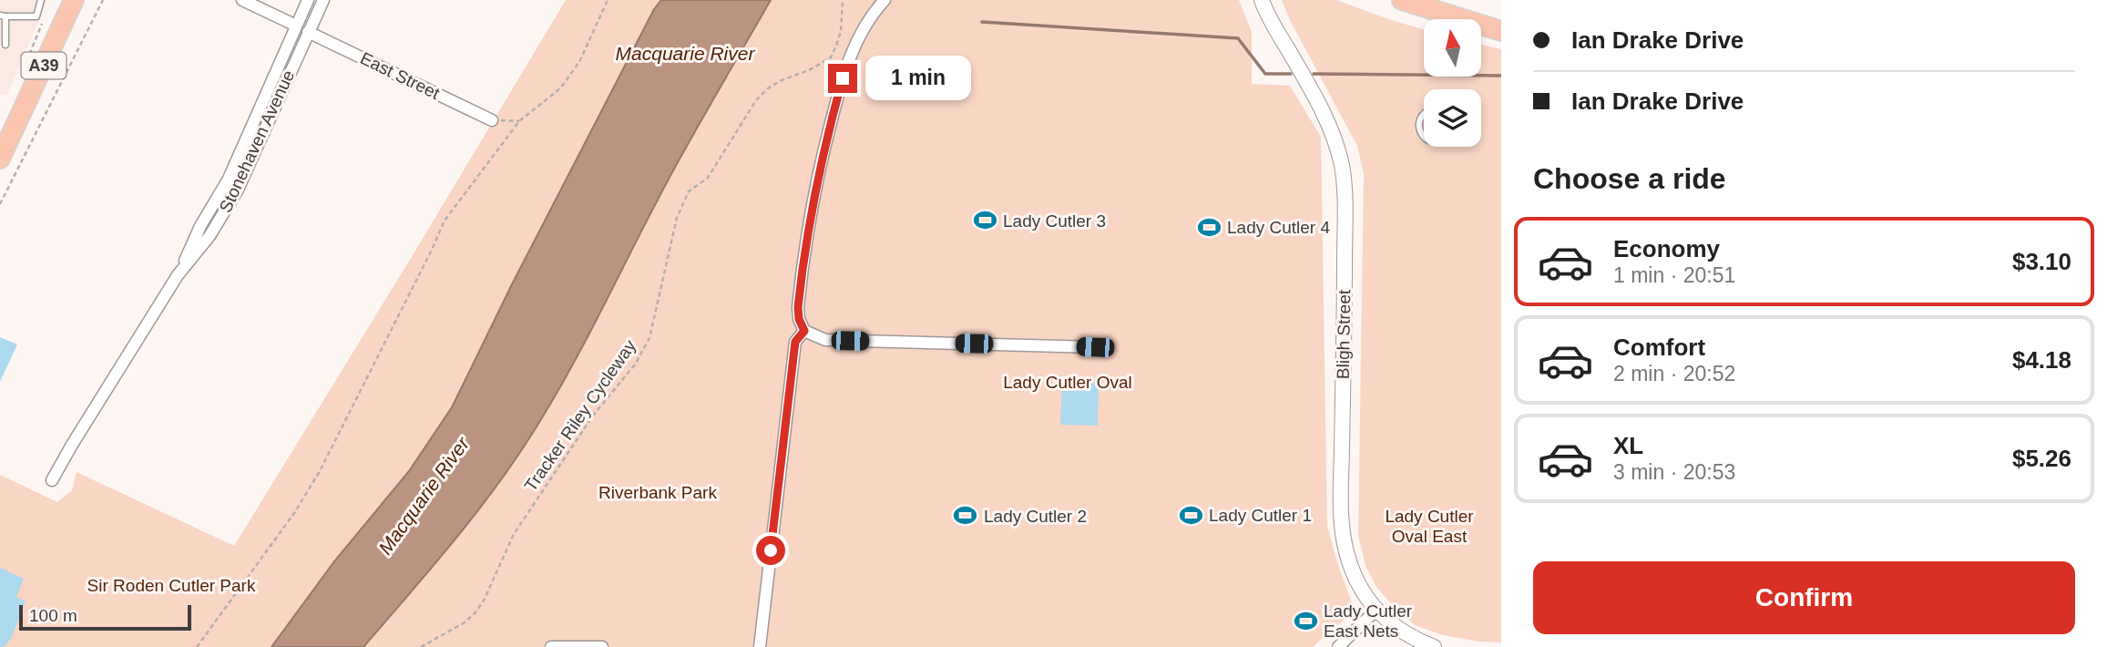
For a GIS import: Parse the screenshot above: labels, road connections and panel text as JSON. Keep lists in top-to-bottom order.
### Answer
{
  "streets": {
    "highway": ["A39"],
    "street": ["East Street", "Stonehaven Avenue", "Bligh Street"],
    "path": ["Tracker Riley Cycleway"]
  },
  "crossings": [
    ["East Street", "Stonehaven Avenue"]
  ],
  "water": ["Macquarie River"],
  "parks": [
    "Lady Cutler Oval",
    "Riverbank Park",
    "Lady Cutler Oval East",
    "Sir Roden Cutler Park"
  ],
  "places": {
    "sports": [
      "Lady Cutler 3",
      "Lady Cutler 4",
      "Lady Cutler 1",
      "Lady Cutler 2",
      "Lady Cutler East Nets"
    ]
  },
  "scale_bar": "100 m",
  "north": "top",
  "page": {
    "banner": ["Ian Drake Drive", "Ian Drake Drive"],
    "bubble": "1 min",
    "heading": "Choose a ride",
    "list": [
      {
        "name": "Economy",
        "note": "1 min · 20:51",
        "value": "$3.10"
      },
      {
        "name": "Comfort",
        "note": "2 min · 20:52",
        "value": "$4.18"
      },
      {
        "name": "XL",
        "note": "3 min · 20:53",
        "value": "$5.26"
      }
    ],
    "buttons": "Confirm",
    "scale": "100 m"
  }
}
